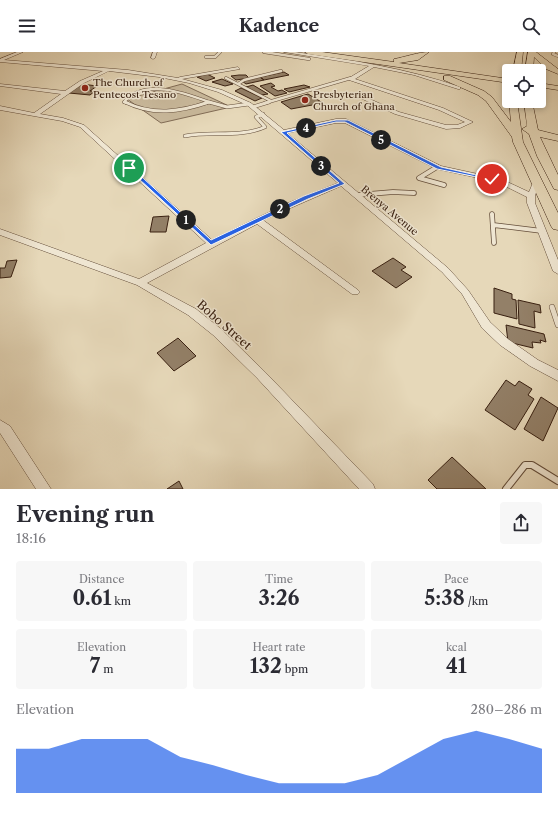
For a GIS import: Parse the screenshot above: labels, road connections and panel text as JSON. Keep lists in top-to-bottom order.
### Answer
{
  "streets": {
    "street": ["Brenya Avenue", "Bobo Street"]
  },
  "places": ["The Church of Pentecost Tesano", "Presbyterian Church of Ghana"],
  "page": {
    "header": "Kadence",
    "pins": [
      "4",
      "5",
      "3",
      "2",
      "1"
    ],
    "heading": ["Evening run", "18:16"],
    "stats": [
      ["Distance", "0.61 km"],
      ["Time", "3:26"],
      ["Pace", "5:38 /km"],
      ["Elevation", "7 m"],
      ["Heart rate", "132 bpm"],
      ["kcal", "41"]
    ],
    "chart": ["Elevation", "280–286 m"]
  }
}
